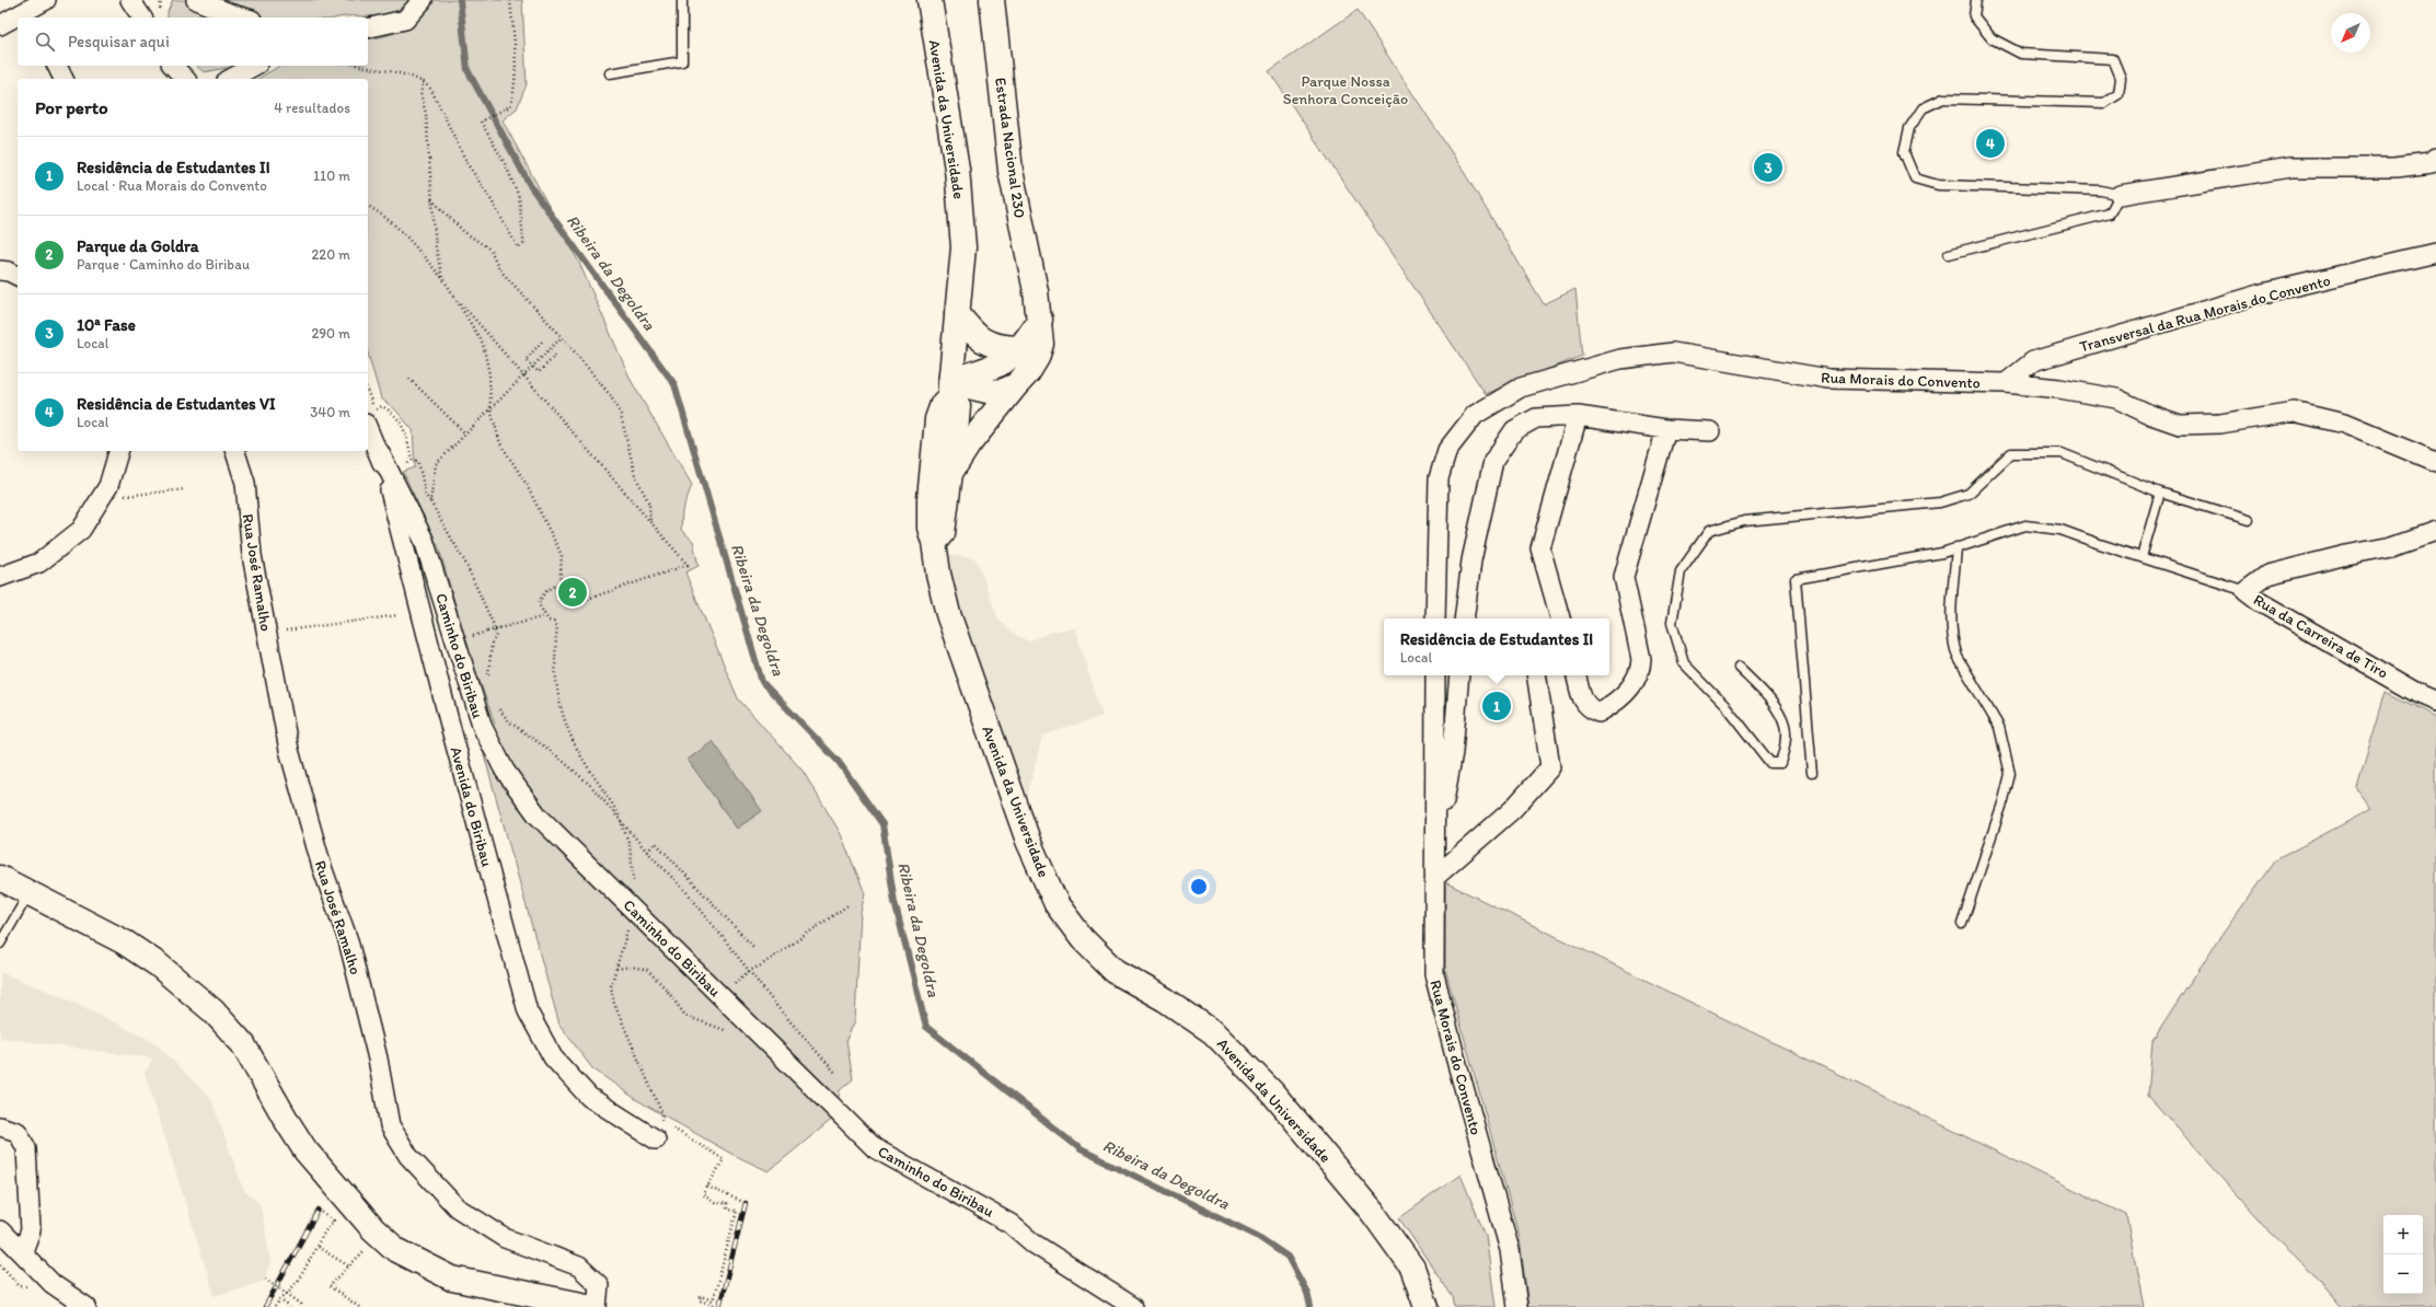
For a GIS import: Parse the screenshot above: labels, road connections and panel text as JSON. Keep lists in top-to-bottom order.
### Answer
{
  "streets": {
    "main road": ["Avenida da Universidade", "Estrada Nacional 230"],
    "street": [
      "Transversal da Rua Morais do Convento",
      "Rua Morais do Convento",
      "Rua José Ramalho",
      "Rua da Carreira de Tiro",
      "Caminho do Biribau",
      "Avenida do Biribau"
    ]
  },
  "crossings": [
    ["Avenida da Universidade", "Estrada Nacional 230"],
    ["Transversal da Rua Morais do Convento", "Rua Morais do Convento"],
    ["Caminho do Biribau", "Avenida do Biribau"]
  ],
  "water": ["Ribeira da Degoldra"],
  "parks": ["Parque Nossa Senhora Conceição"],
  "north": "bottom left",
  "page": {
    "search": "Pesquisar aqui",
    "heading": ["Por perto", "4 resultados"],
    "pins": [
      "4",
      "3",
      "2",
      "1"
    ],
    "list": [
      {
        "mark": "1",
        "name": "Residência de Estudantes II",
        "note": "Local · Rua Morais do Convento",
        "value": "110 m"
      },
      {
        "mark": "2",
        "name": "Parque da Goldra",
        "note": "Parque · Caminho do Biribau",
        "value": "220 m"
      },
      {
        "mark": "3",
        "name": "10ª Fase",
        "note": "Local",
        "value": "290 m"
      },
      {
        "mark": "4",
        "name": "Residência de Estudantes VI",
        "note": "Local",
        "value": "340 m"
      }
    ],
    "popup": ["Residência de Estudantes II", "Local"],
    "map_buttons": ["+", "−"]
  }
}
